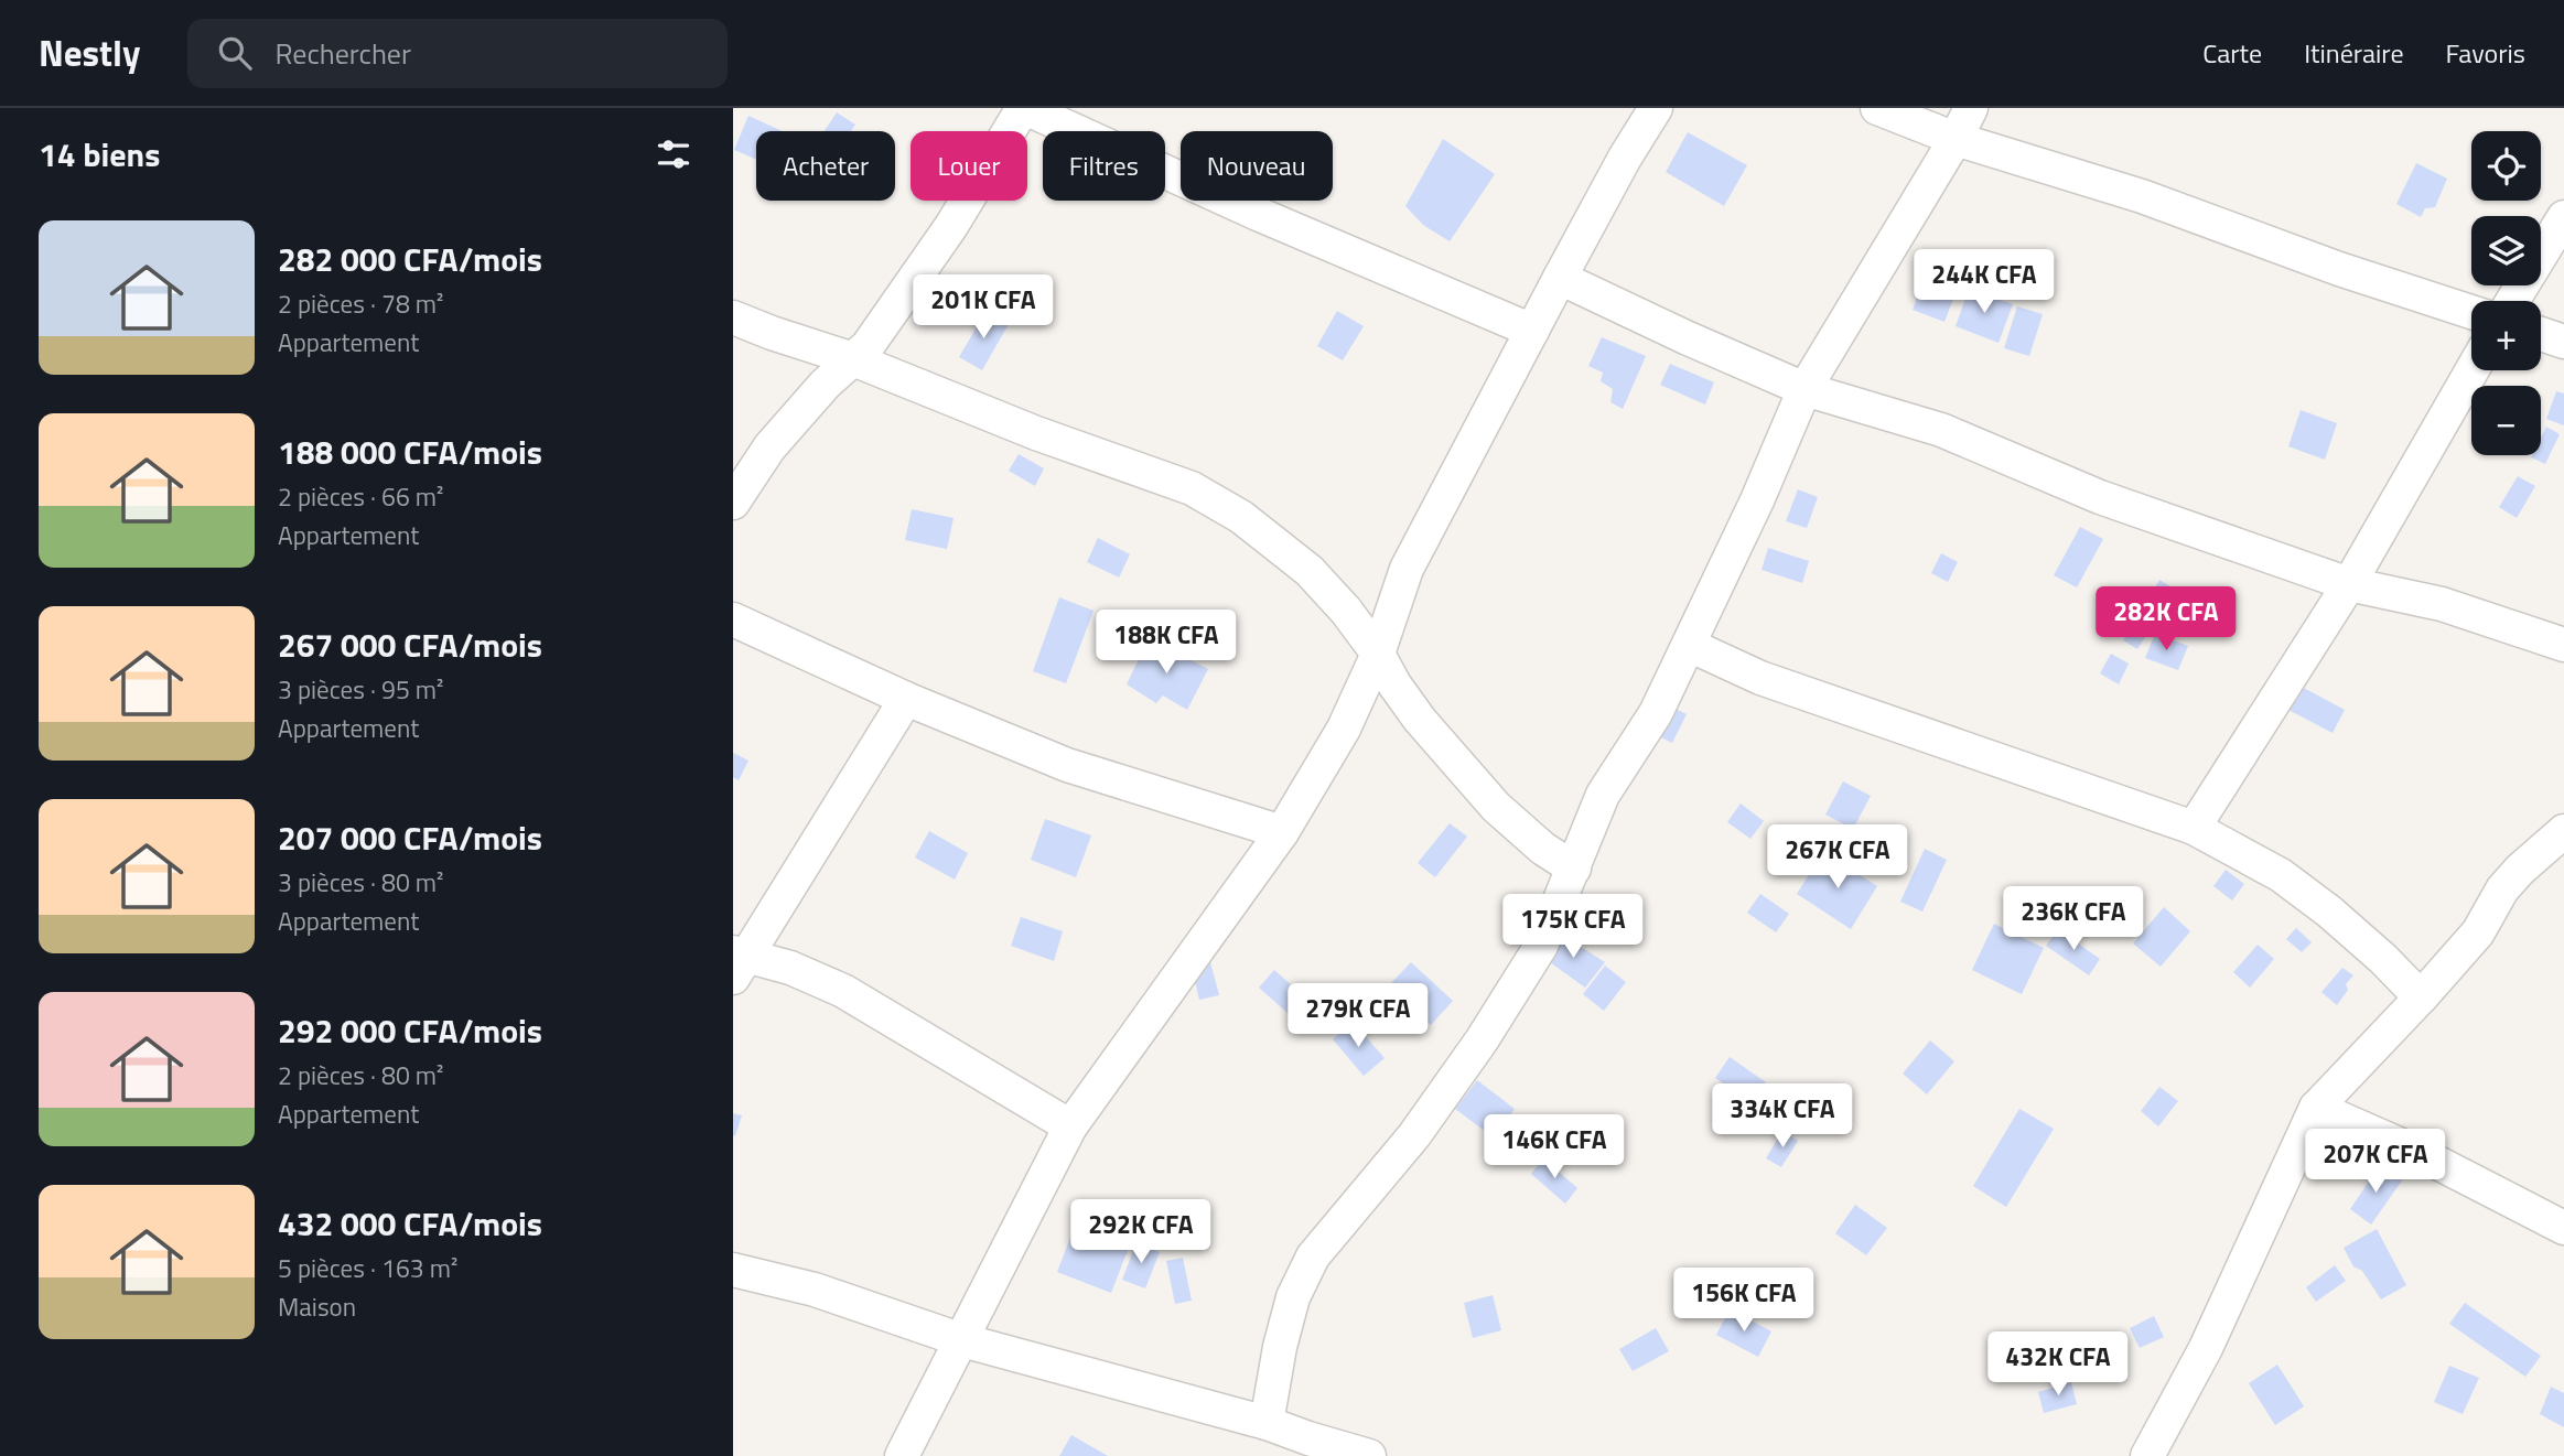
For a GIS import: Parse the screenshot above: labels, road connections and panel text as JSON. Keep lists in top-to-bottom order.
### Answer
{
  "page": {
    "header": "Nestly",
    "search": "Rechercher",
    "nav": ["Carte", "Itinéraire", "Favoris"],
    "heading": "14 biens",
    "map_buttons": ["+", "−"],
    "chip": [
      "Acheter",
      "Louer",
      "Filtres",
      "Nouveau"
    ],
    "list": [
      {
        "name": "282 000 CFA/mois",
        "note": "2 pièces · 78 m² · Appartement"
      },
      {
        "name": "188 000 CFA/mois",
        "note": "2 pièces · 66 m² · Appartement"
      },
      {
        "name": "267 000 CFA/mois",
        "note": "3 pièces · 95 m² · Appartement"
      },
      {
        "name": "207 000 CFA/mois",
        "note": "3 pièces · 80 m² · Appartement"
      },
      {
        "name": "292 000 CFA/mois",
        "note": "2 pièces · 80 m² · Appartement"
      },
      {
        "name": "432 000 CFA/mois",
        "note": "5 pièces · 163 m² · Maison"
      }
    ],
    "price": [
      "244K CFA",
      "201K CFA",
      "282K CFA",
      "188K CFA",
      "267K CFA",
      "236K CFA",
      "175K CFA",
      "279K CFA",
      "334K CFA",
      "146K CFA",
      "207K CFA",
      "292K CFA",
      "156K CFA",
      "432K CFA"
    ]
  }
}
